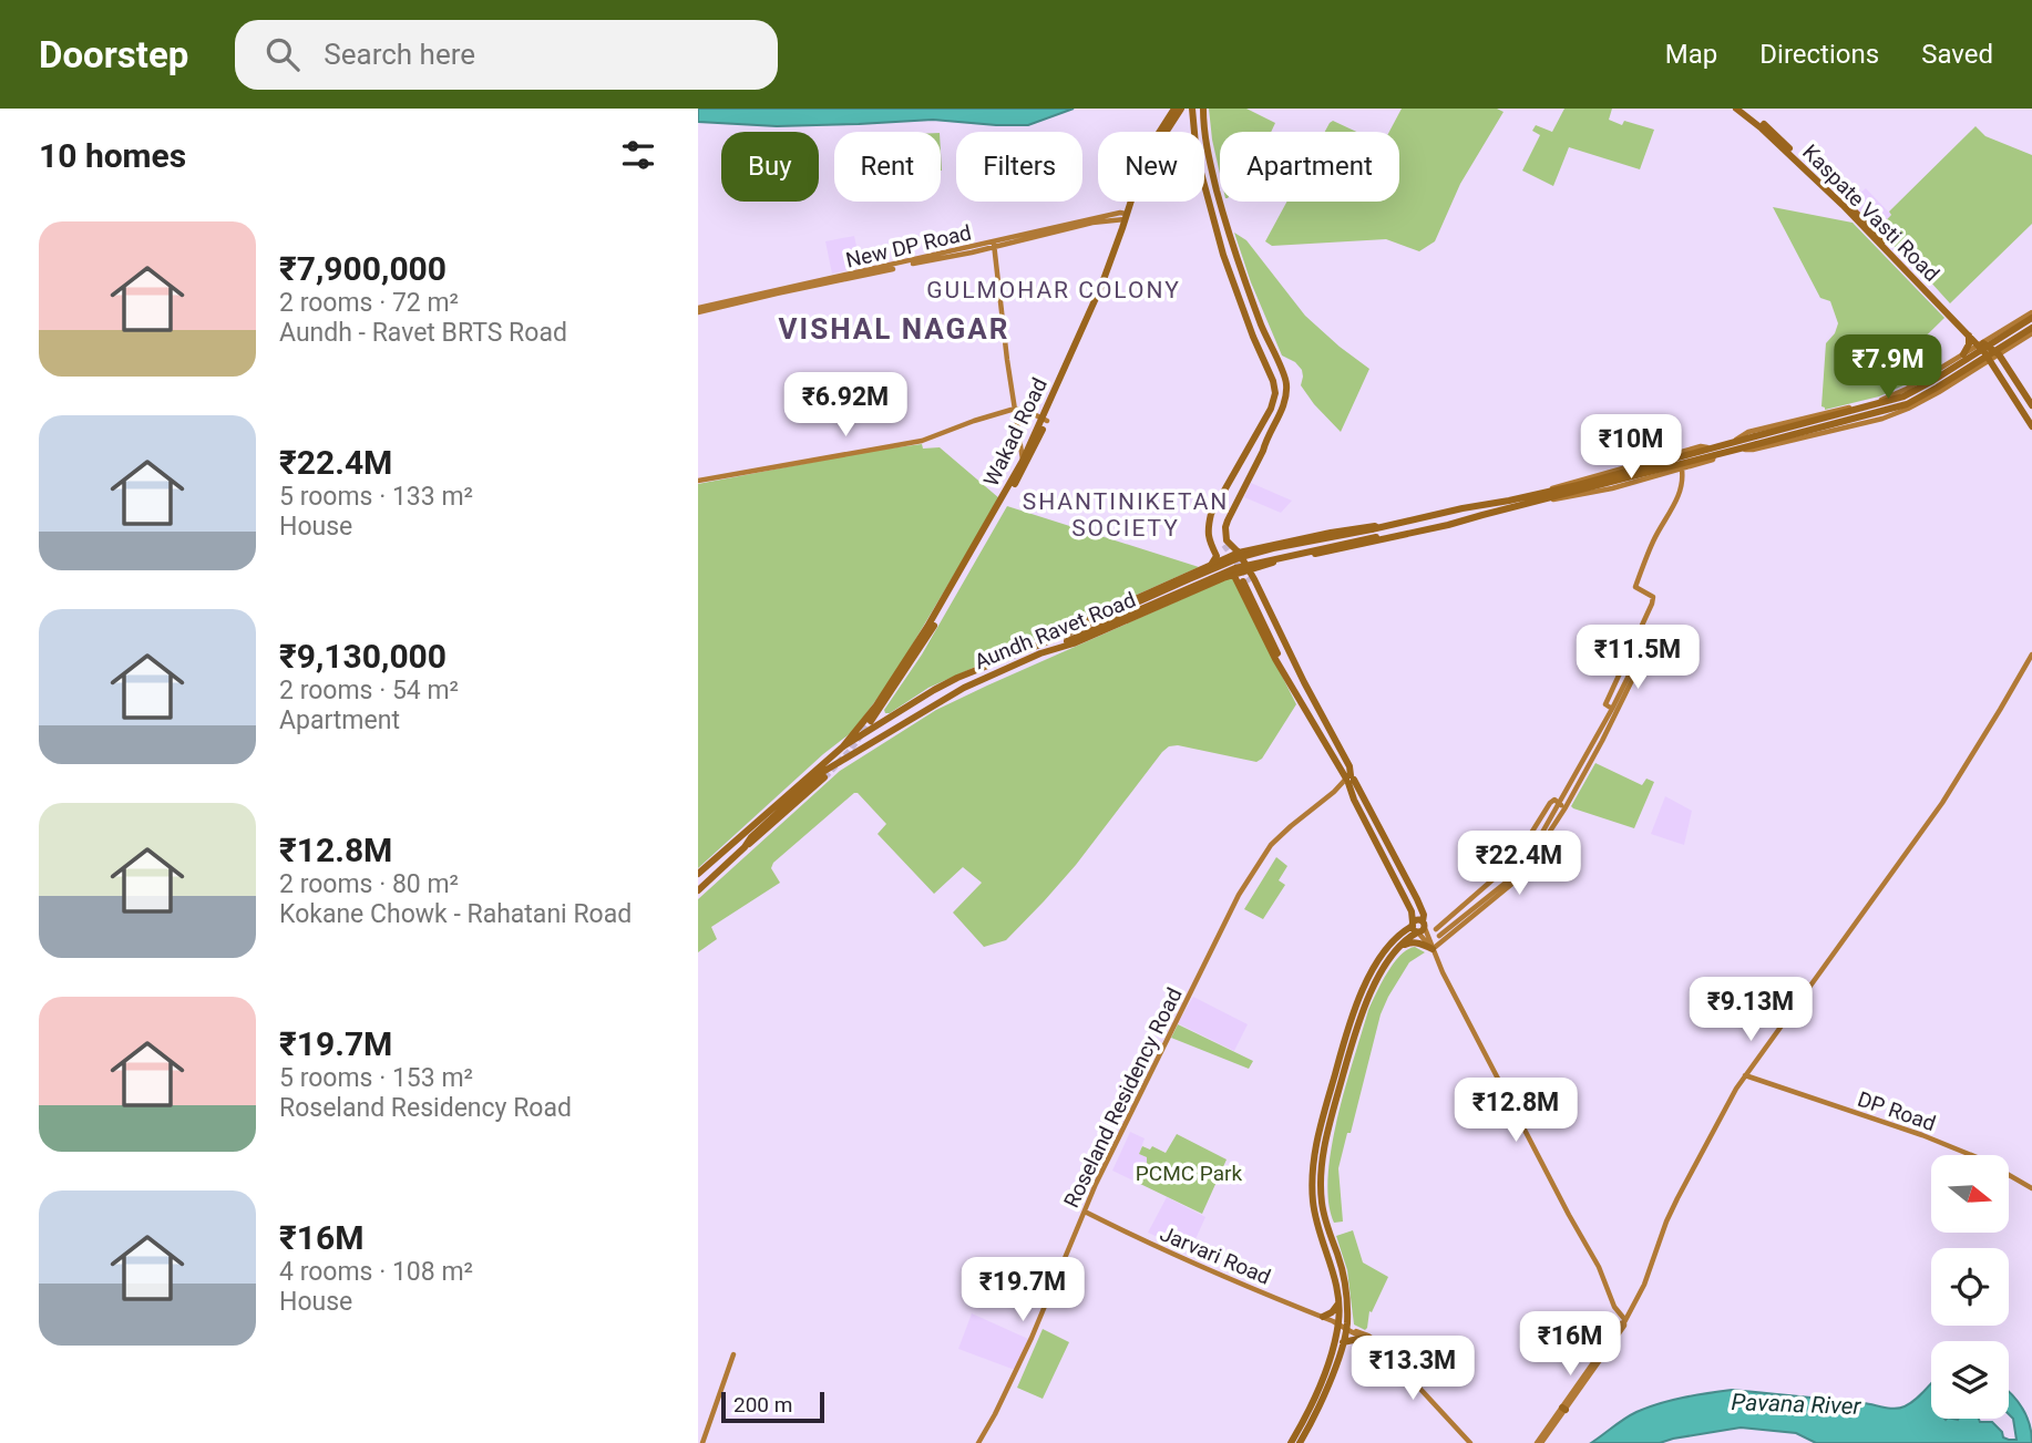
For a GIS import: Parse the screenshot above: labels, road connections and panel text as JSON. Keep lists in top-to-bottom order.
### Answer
{
  "streets": {
    "main road": ["Kaspate Vasti Road", "Wakad Road", "Aundh Ravet Road"],
    "street": [
      "New DP Road",
      "Roseland Residency Road",
      "DP Road",
      "Jarvari Road"
    ]
  },
  "crossings": [
    ["New DP Road", "Wakad Road"],
    ["Wakad Road", "Aundh Ravet Road"],
    ["Roseland Residency Road", "Jarvari Road"]
  ],
  "districts": ["GULMOHAR COLONY", "VISHAL NAGAR", "SHANTINIKETAN SOCIETY"],
  "water": ["Pavana River"],
  "parks": ["PCMC Park"],
  "scale_bar": "200 m",
  "north": "right",
  "page": {
    "header": "Doorstep",
    "search": "Search here",
    "nav": ["Map", "Directions", "Saved"],
    "heading": "10 homes",
    "chip": [
      "Buy",
      "Rent",
      "Filters",
      "New",
      "Apartment"
    ],
    "list": [
      {
        "name": "₹7,900,000",
        "note": "2 rooms · 72 m² · Aundh - Ravet BRTS Road"
      },
      {
        "name": "₹22.4M",
        "note": "5 rooms · 133 m² · House"
      },
      {
        "name": "₹9,130,000",
        "note": "2 rooms · 54 m² · Apartment"
      },
      {
        "name": "₹12.8M",
        "note": "2 rooms · 80 m² · Kokane Chowk - Rahatani Road"
      },
      {
        "name": "₹19.7M",
        "note": "5 rooms · 153 m² · Roseland Residency Road"
      },
      {
        "name": "₹16M",
        "note": "4 rooms · 108 m² · House"
      }
    ],
    "price": [
      "₹7.9M",
      "₹6.92M",
      "₹10M",
      "₹11.5M",
      "₹22.4M",
      "₹9.13M",
      "₹12.8M",
      "₹19.7M",
      "₹16M",
      "₹13.3M"
    ],
    "scale": "200 m"
  }
}
